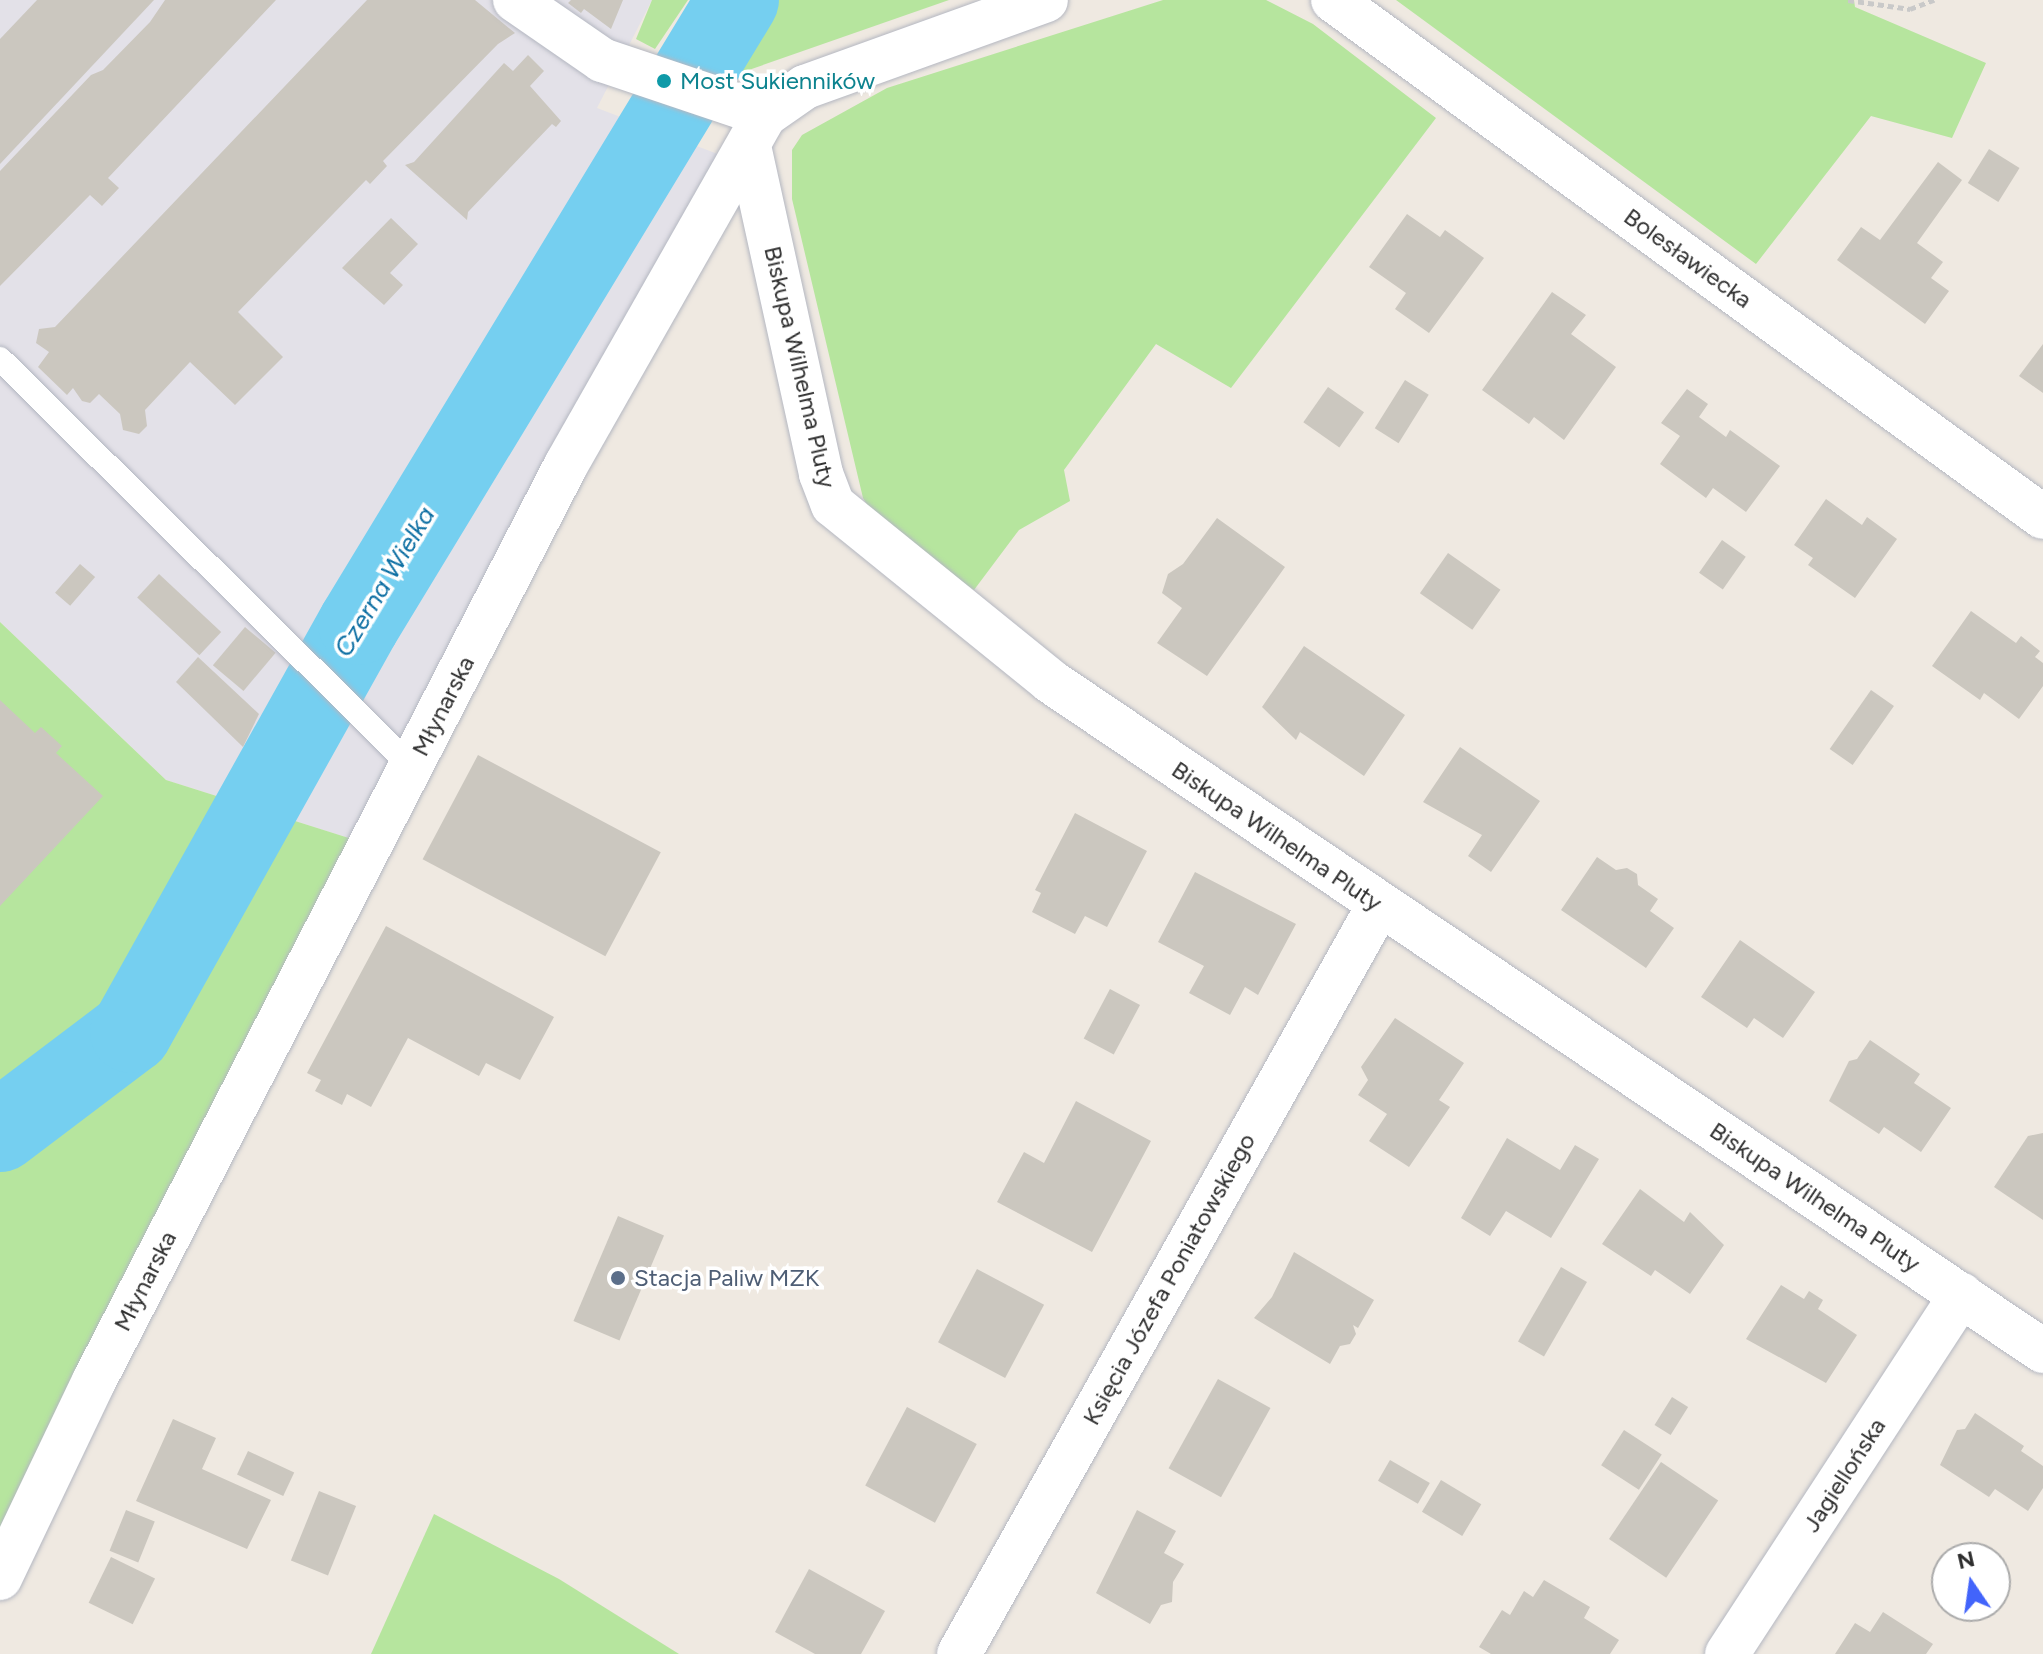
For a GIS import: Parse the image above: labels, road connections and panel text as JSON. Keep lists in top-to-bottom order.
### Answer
{
  "streets": {
    "street": [
      "Bolesławiecka",
      "Biskupa Wilhelma Pluty",
      "Młynarska",
      "Księcia Józefa Poniatowskiego",
      "Jagiellońska"
    ]
  },
  "crossings": [
    ["Biskupa Wilhelma Pluty", "Młynarska"],
    ["Biskupa Wilhelma Pluty", "Księcia Józefa Poniatowskiego"],
    ["Biskupa Wilhelma Pluty", "Jagiellońska"]
  ],
  "water": ["Czerna Wielka"],
  "places": ["Most Sukienników", "Stacja Paliw MZK"],
  "north": "top"
}
